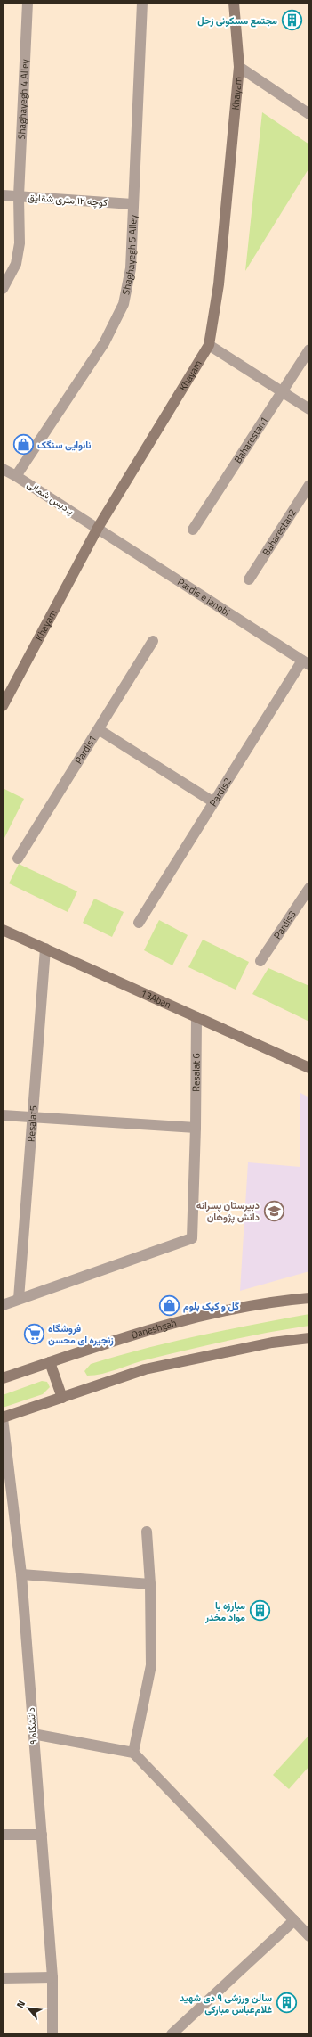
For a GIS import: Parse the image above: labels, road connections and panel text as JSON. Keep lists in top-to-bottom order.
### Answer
{
  "streets": {
    "street": [
      "Khayam",
      "Shaghayegh 4 Alley",
      "کوچه ۱۲ متری شقایق",
      "Shaghayegh 5 Alley",
      "Baharestan1",
      "پردیس شمالی",
      "Baharestan2",
      "Pardis e janobi",
      "Pardis1",
      "Pardis2",
      "Pardis3",
      "13Aban",
      "Resalat 6",
      "Resalat5",
      "Daneshgah",
      "دانشگاه ۹"
    ]
  },
  "crossings": [
    ["Khayam", "پردیس شمالی"],
    ["Khayam", "Pardis e janobi"],
    ["Shaghayegh 4 Alley", "کوچه ۱۲ متری شقایق"],
    ["کوچه ۱۲ متری شقایق", "Shaghayegh 5 Alley"],
    ["Shaghayegh 5 Alley", "پردیس شمالی"],
    ["پردیس شمالی", "Pardis e janobi"],
    ["Pardis e janobi", "Pardis2"],
    ["13Aban", "Resalat 6"],
    ["13Aban", "Resalat5"],
    ["Resalat 6", "Resalat5"]
  ],
  "places": {
    "building": ["مجتمع مسکونی زحل", "مبارزه با مواد مخدر", "سالن ورزشی ۹ دی شهید غلام‌عباس مبارکی"],
    "shop": ["نانوایی سنگک", "گل و کیک بلوم"],
    "school or university": ["دبیرستان پسرانه دانش پژوهان"],
    "supermarket": ["فروشگاه زنجیره ای محسن"]
  },
  "north": "top left"
}
